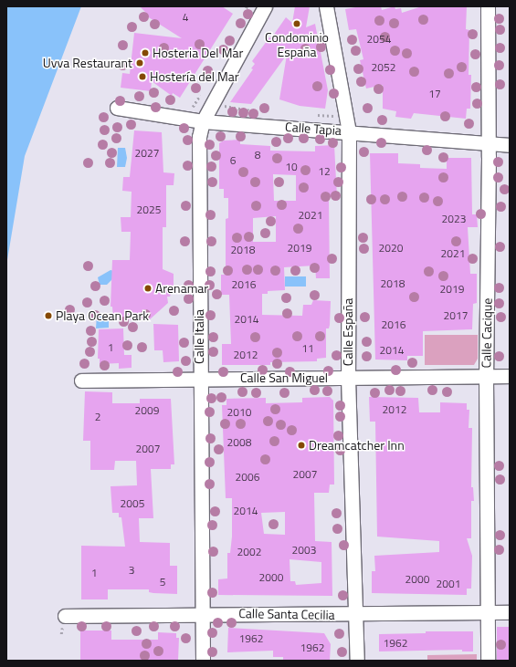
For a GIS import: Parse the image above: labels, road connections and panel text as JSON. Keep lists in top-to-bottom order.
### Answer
{
  "streets": {
    "street": [
      "Calle Tapia",
      "Calle España",
      "Calle Cacique",
      "Calle Italia",
      "Calle San Miguel",
      "Calle Santa Cecilia"
    ]
  },
  "crossings": [
    ["Calle Tapia", "Calle España"],
    ["Calle Tapia", "Calle Cacique"],
    ["Calle Tapia", "Calle Italia"],
    ["Calle España", "Calle San Miguel"],
    ["Calle España", "Calle Santa Cecilia"],
    ["Calle Cacique", "Calle San Miguel"],
    ["Calle Cacique", "Calle Santa Cecilia"],
    ["Calle Italia", "Calle San Miguel"],
    ["Calle Italia", "Calle Santa Cecilia"]
  ],
  "places": [
    "Condominio España",
    "Hosteria Del Mar",
    "Uvva Restaurant",
    "Hostería del Mar",
    "Arenamar",
    "Playa Ocean Park",
    "Dreamcatcher Inn"
  ],
  "house_numbers": [
    "4",
    "2054",
    "2052",
    "17",
    "2027",
    "8",
    "6",
    "10",
    "12",
    "2025",
    "2021",
    "2023",
    "2019",
    "2020",
    "2018",
    "2021",
    "2018",
    "2016",
    "2019",
    "2017",
    "2014",
    "2016",
    "1",
    "11",
    "2014",
    "2012",
    "2012",
    "2009",
    "2010",
    "2",
    "2008",
    "2007",
    "2007",
    "2006",
    "2005",
    "2014",
    "2003",
    "2002",
    "3",
    "1",
    "2000",
    "2000",
    "5",
    "2001",
    "1962",
    "1962",
    "1962"
  ]
}
